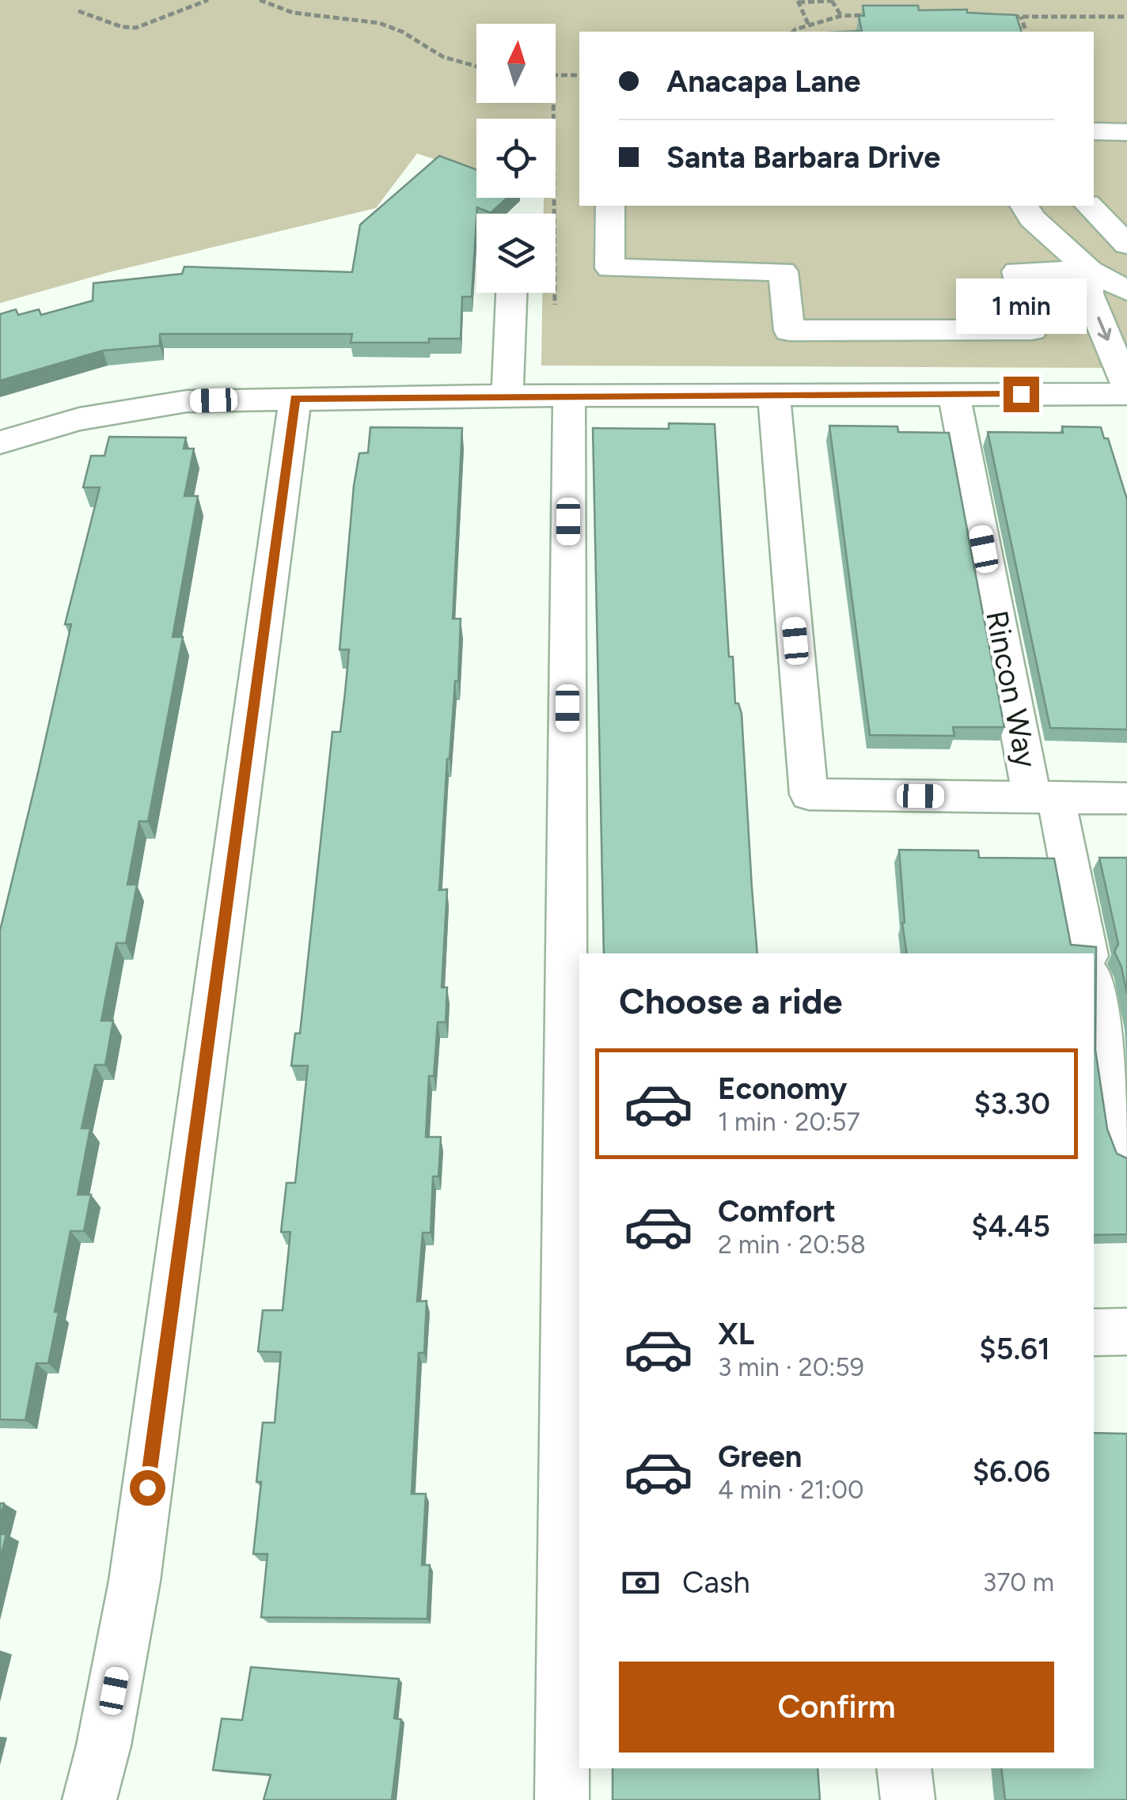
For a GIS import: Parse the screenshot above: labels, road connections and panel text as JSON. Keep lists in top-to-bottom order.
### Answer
{
  "streets": {
    "street": ["Rincon Way"]
  },
  "north": "top",
  "page": {
    "banner": ["Anacapa Lane", "Santa Barbara Drive"],
    "bubble": "1 min",
    "heading": "Choose a ride",
    "list": [
      {
        "name": "Economy",
        "note": "1 min · 20:57",
        "value": "$3.30"
      },
      {
        "name": "Comfort",
        "note": "2 min · 20:58",
        "value": "$4.45"
      },
      {
        "name": "XL",
        "note": "3 min · 20:59",
        "value": "$5.61"
      },
      {
        "name": "Green",
        "note": "4 min · 21:00",
        "value": "$6.06"
      }
    ],
    "pay": ["Cash", "370 m"],
    "buttons": "Confirm"
  }
}
